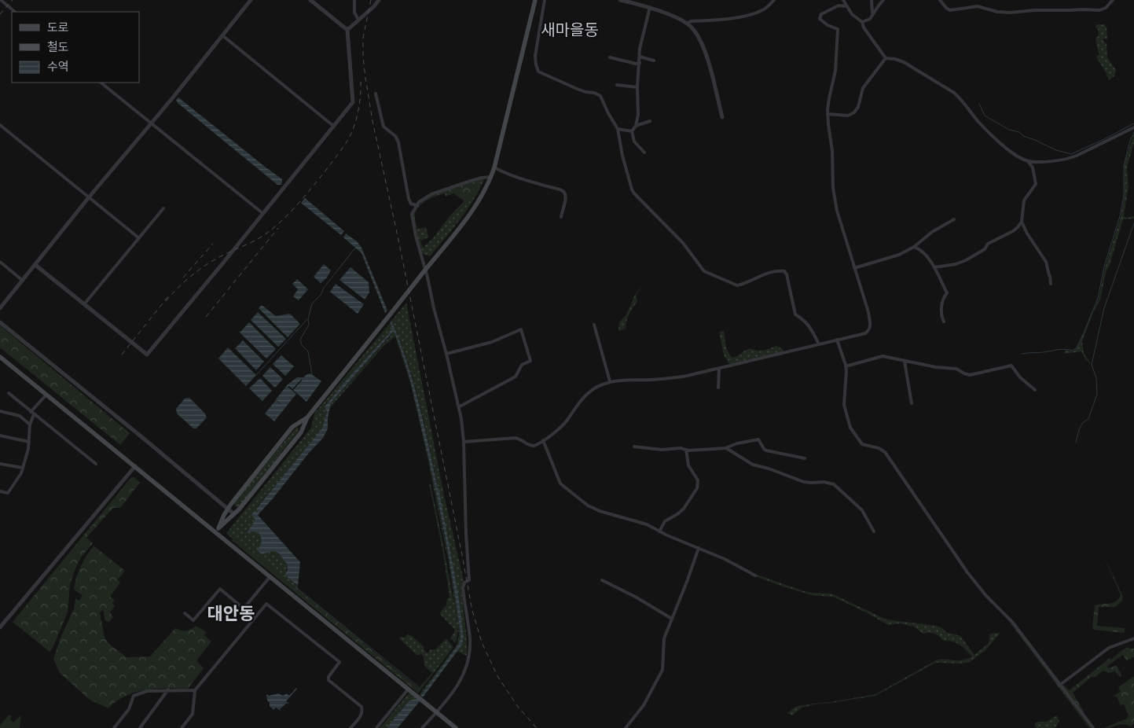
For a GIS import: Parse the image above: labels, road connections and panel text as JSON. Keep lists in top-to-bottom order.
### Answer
{
  "districts": ["새마을동", "대안동"],
  "legend": ["도로", "철도", "수역"]
}
